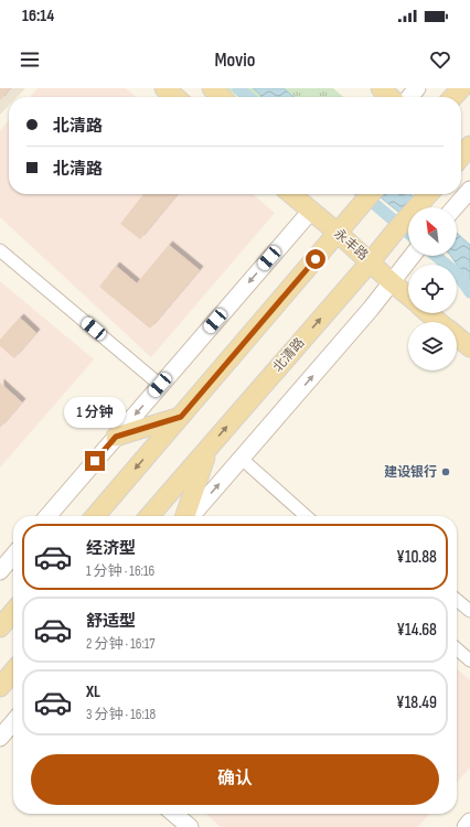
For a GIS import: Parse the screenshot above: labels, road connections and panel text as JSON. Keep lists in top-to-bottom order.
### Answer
{
  "streets": {
    "main road": ["永丰路", "北清路"]
  },
  "crossings": [
    ["永丰路", "北清路"]
  ],
  "places": ["建设银行"],
  "north": "top left",
  "page": {
    "status": "16:14",
    "header": "Movio",
    "banner": ["北清路", "北清路"],
    "bubble": "1 分钟",
    "list": [
      {
        "name": "经济型",
        "note": "1 分钟 · 16:16",
        "value": "¥10.88"
      },
      {
        "name": "舒适型",
        "note": "2 分钟 · 16:17",
        "value": "¥14.68"
      },
      {
        "name": "XL",
        "note": "3 分钟 · 16:18",
        "value": "¥18.49"
      }
    ],
    "buttons": "确认"
  }
}
